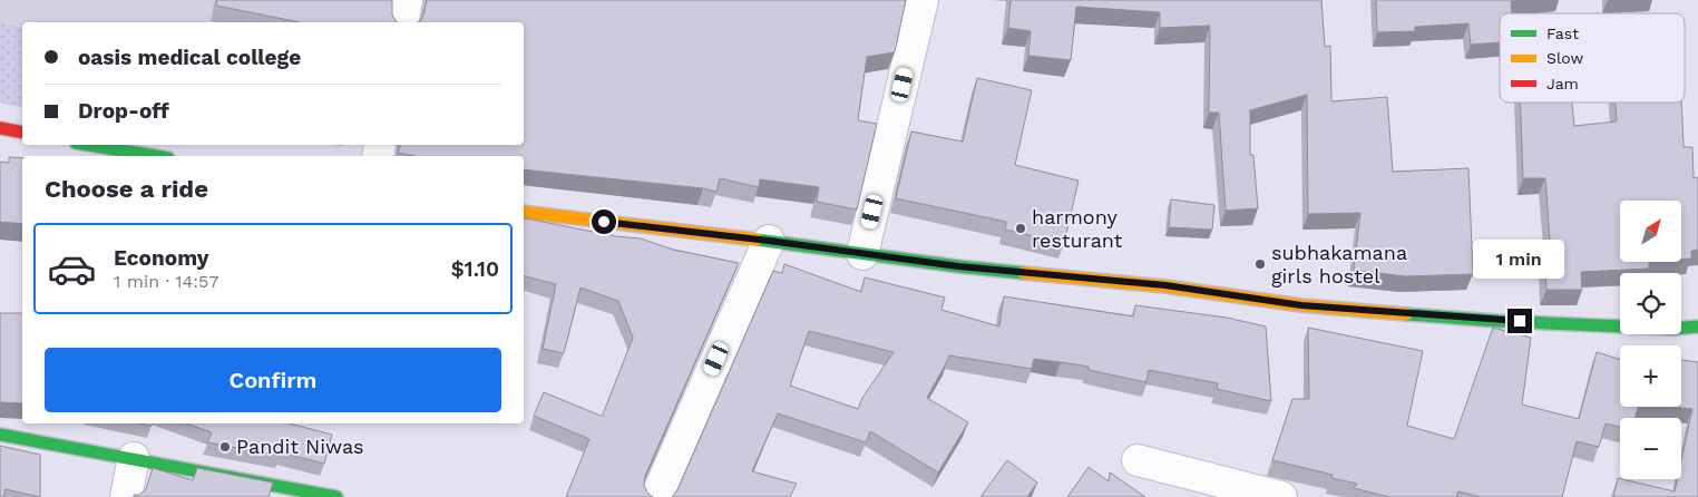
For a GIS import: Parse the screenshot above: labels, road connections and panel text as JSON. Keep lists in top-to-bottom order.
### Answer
{
  "places": ["harmony resturant", "subhakamana girls hostel", "Pandit Niwas"],
  "legend": ["Fast", "Slow", "Jam"],
  "north": "top right",
  "page": {
    "banner": ["oasis medical college", "Drop-off"],
    "heading": "Choose a ride",
    "map_buttons": ["+", "−"],
    "list": [
      {
        "name": "Economy",
        "note": "1 min · 14:57",
        "value": "$1.10"
      }
    ],
    "bubble": "1 min",
    "buttons": "Confirm"
  }
}
